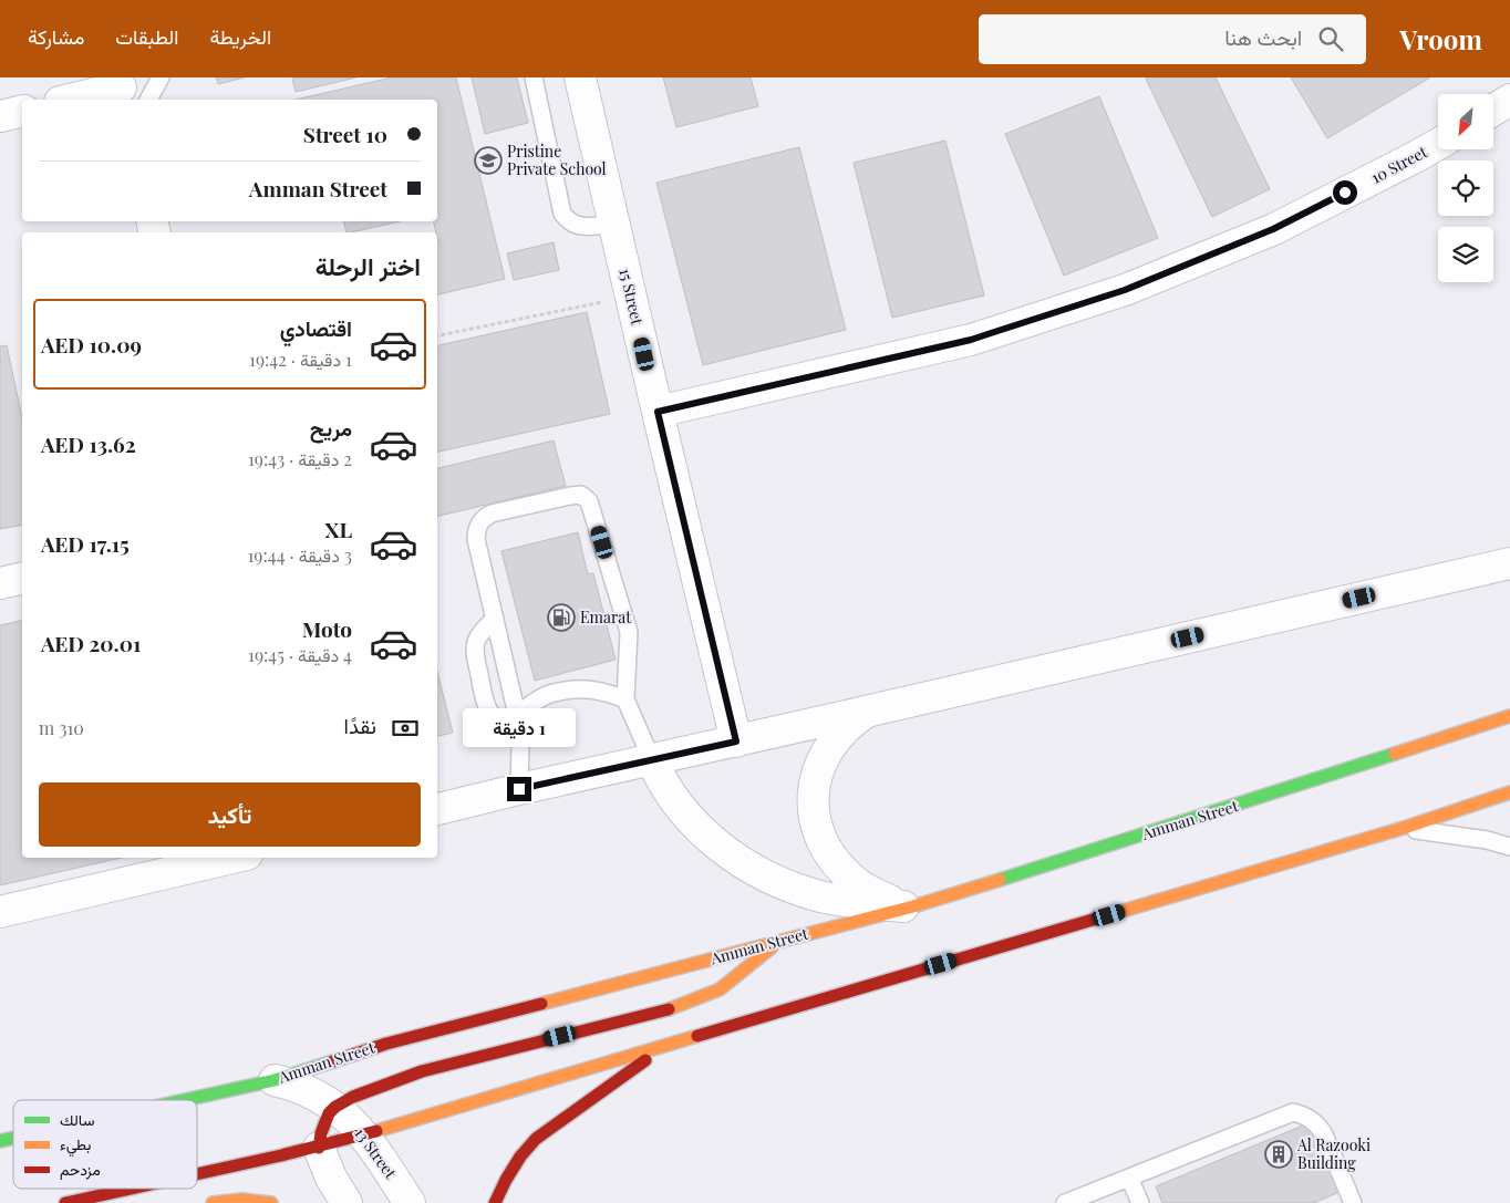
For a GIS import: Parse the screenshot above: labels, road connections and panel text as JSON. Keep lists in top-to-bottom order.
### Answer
{
  "streets": {
    "main road": ["Amman Street"],
    "street": ["10 Street", "15 Street", "13 Street"]
  },
  "crossings": [
    ["10 Street", "15 Street"],
    ["Amman Street", "13 Street"]
  ],
  "places": {
    "school or university": ["Pristine Private School"],
    "fuel station": ["Emarat"],
    "building": ["Al Razooki Building"]
  },
  "legend": ["سالك", "بطيء", "مزدحم"],
  "north": "bottom left",
  "page": {
    "header": "Vroom",
    "search": "ابحث هنا",
    "nav": ["الخريطة", "الطبقات", "مشاركة"],
    "banner": ["10 Street", "Amman Street"],
    "heading": "اختر الرحلة",
    "list": [
      {
        "name": "اقتصادي",
        "note": "1 دقيقة · 19:42",
        "value": "AED 10.09"
      },
      {
        "name": "مريح",
        "note": "2 دقيقة · 19:43",
        "value": "AED 13.62"
      },
      {
        "name": "XL",
        "note": "3 دقيقة · 19:44",
        "value": "AED 17.15"
      },
      {
        "name": "Moto",
        "note": "4 دقيقة · 19:45",
        "value": "AED 20.01"
      }
    ],
    "pay": ["نقدًا", "310 m"],
    "bubble": "1 دقيقة",
    "buttons": "تأكيد"
  }
}
